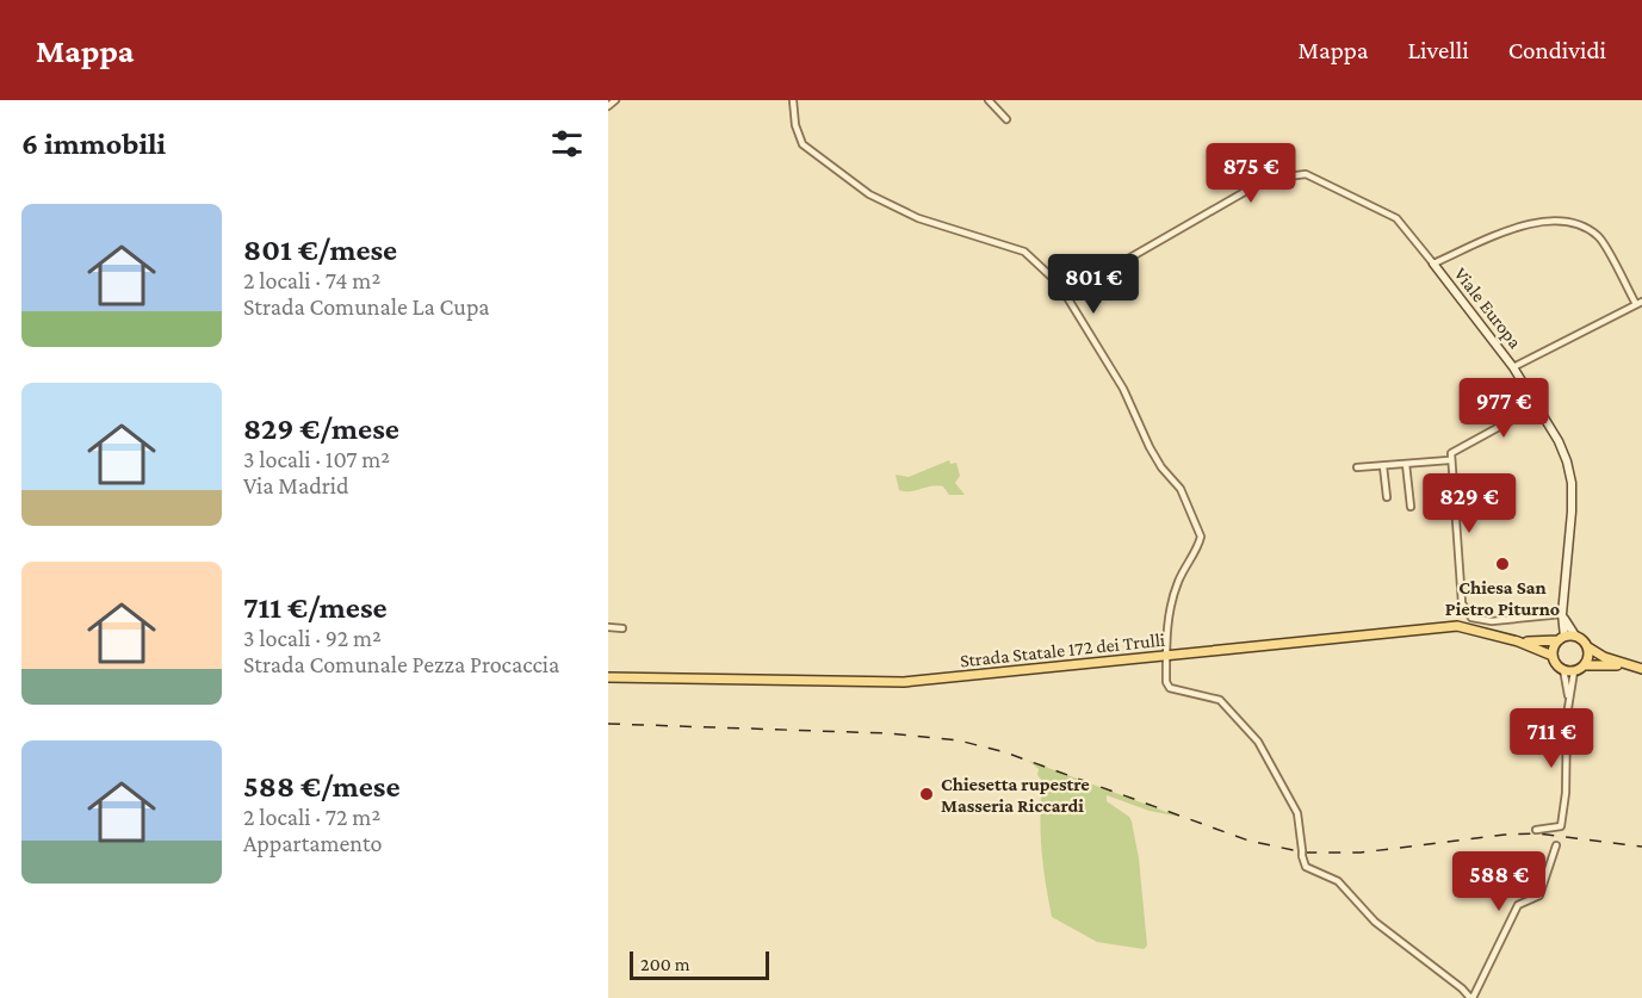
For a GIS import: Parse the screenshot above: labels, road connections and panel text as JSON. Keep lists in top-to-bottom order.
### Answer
{
  "streets": {
    "main road": ["Strada Statale 172 dei Trulli"],
    "street": ["Viale Europa"]
  },
  "crossings": [
    ["Viale Europa", "Strada Statale 172 dei Trulli"]
  ],
  "places": ["Chiesa San Pietro Piturno", "Chiesetta rupestre Masseria Riccardi"],
  "scale_bar": "200 m",
  "page": {
    "header": "Mappa",
    "nav": ["Mappa", "Livelli", "Condividi"],
    "heading": "6 immobili",
    "price": [
      "875 €",
      "801 €",
      "977 €",
      "829 €",
      "711 €",
      "588 €"
    ],
    "list": [
      {
        "name": "801 €/mese",
        "note": "2 locali · 74 m² · Strada Comunale La Cupa"
      },
      {
        "name": "829 €/mese",
        "note": "3 locali · 107 m² · Via Madrid"
      },
      {
        "name": "711 €/mese",
        "note": "3 locali · 92 m² · Strada Comunale Pezza Procaccia"
      },
      {
        "name": "588 €/mese",
        "note": "2 locali · 72 m² · Appartamento"
      }
    ],
    "scale": "200 m"
  }
}
